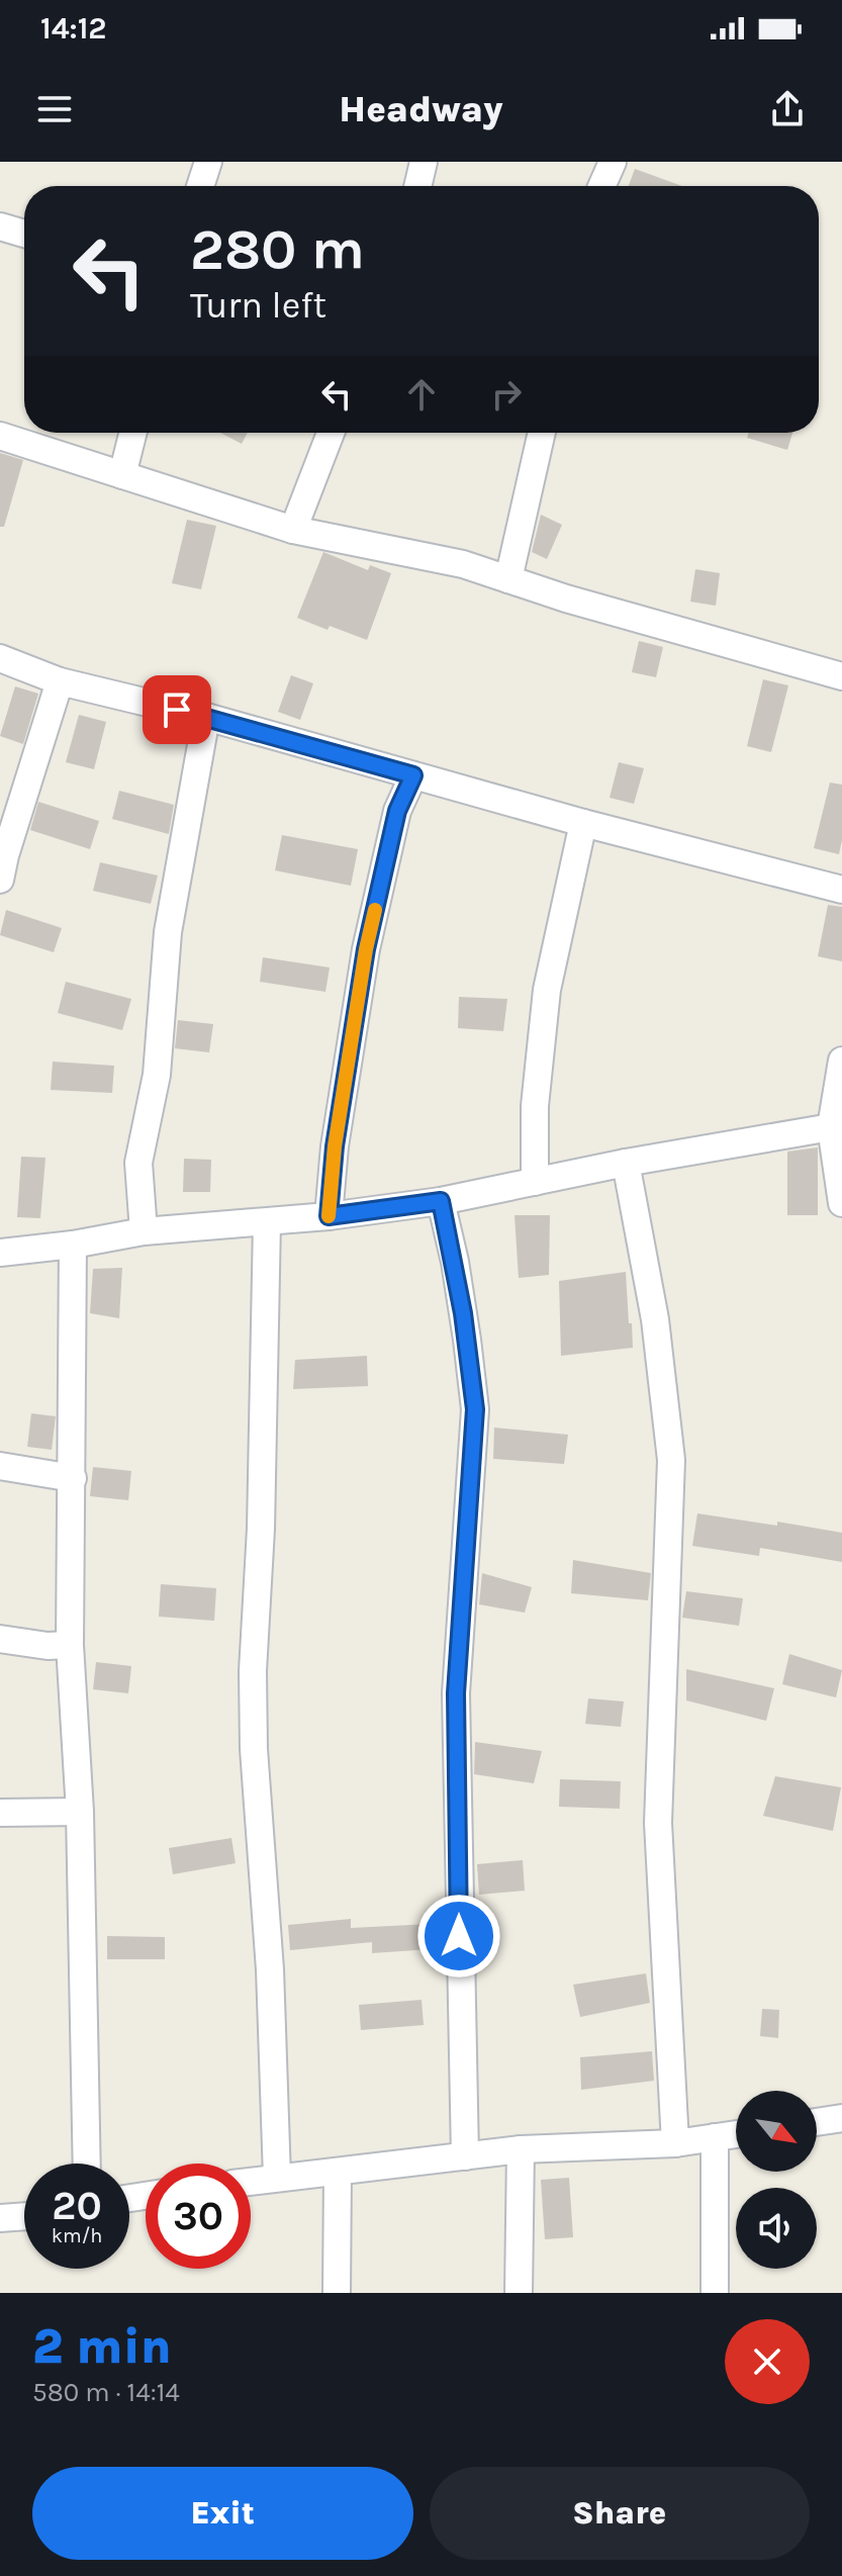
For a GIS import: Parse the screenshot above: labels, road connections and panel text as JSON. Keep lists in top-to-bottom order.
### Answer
{
  "north": "bottom right",
  "page": {
    "status": "14:12",
    "header": "Headway",
    "turn": ["280 m", "Turn left"],
    "speed": "20 km/h",
    "limit": "30",
    "heading": ["2 min", "580 m · 14:14"],
    "buttons": ["Exit", "Share"]
  }
}
